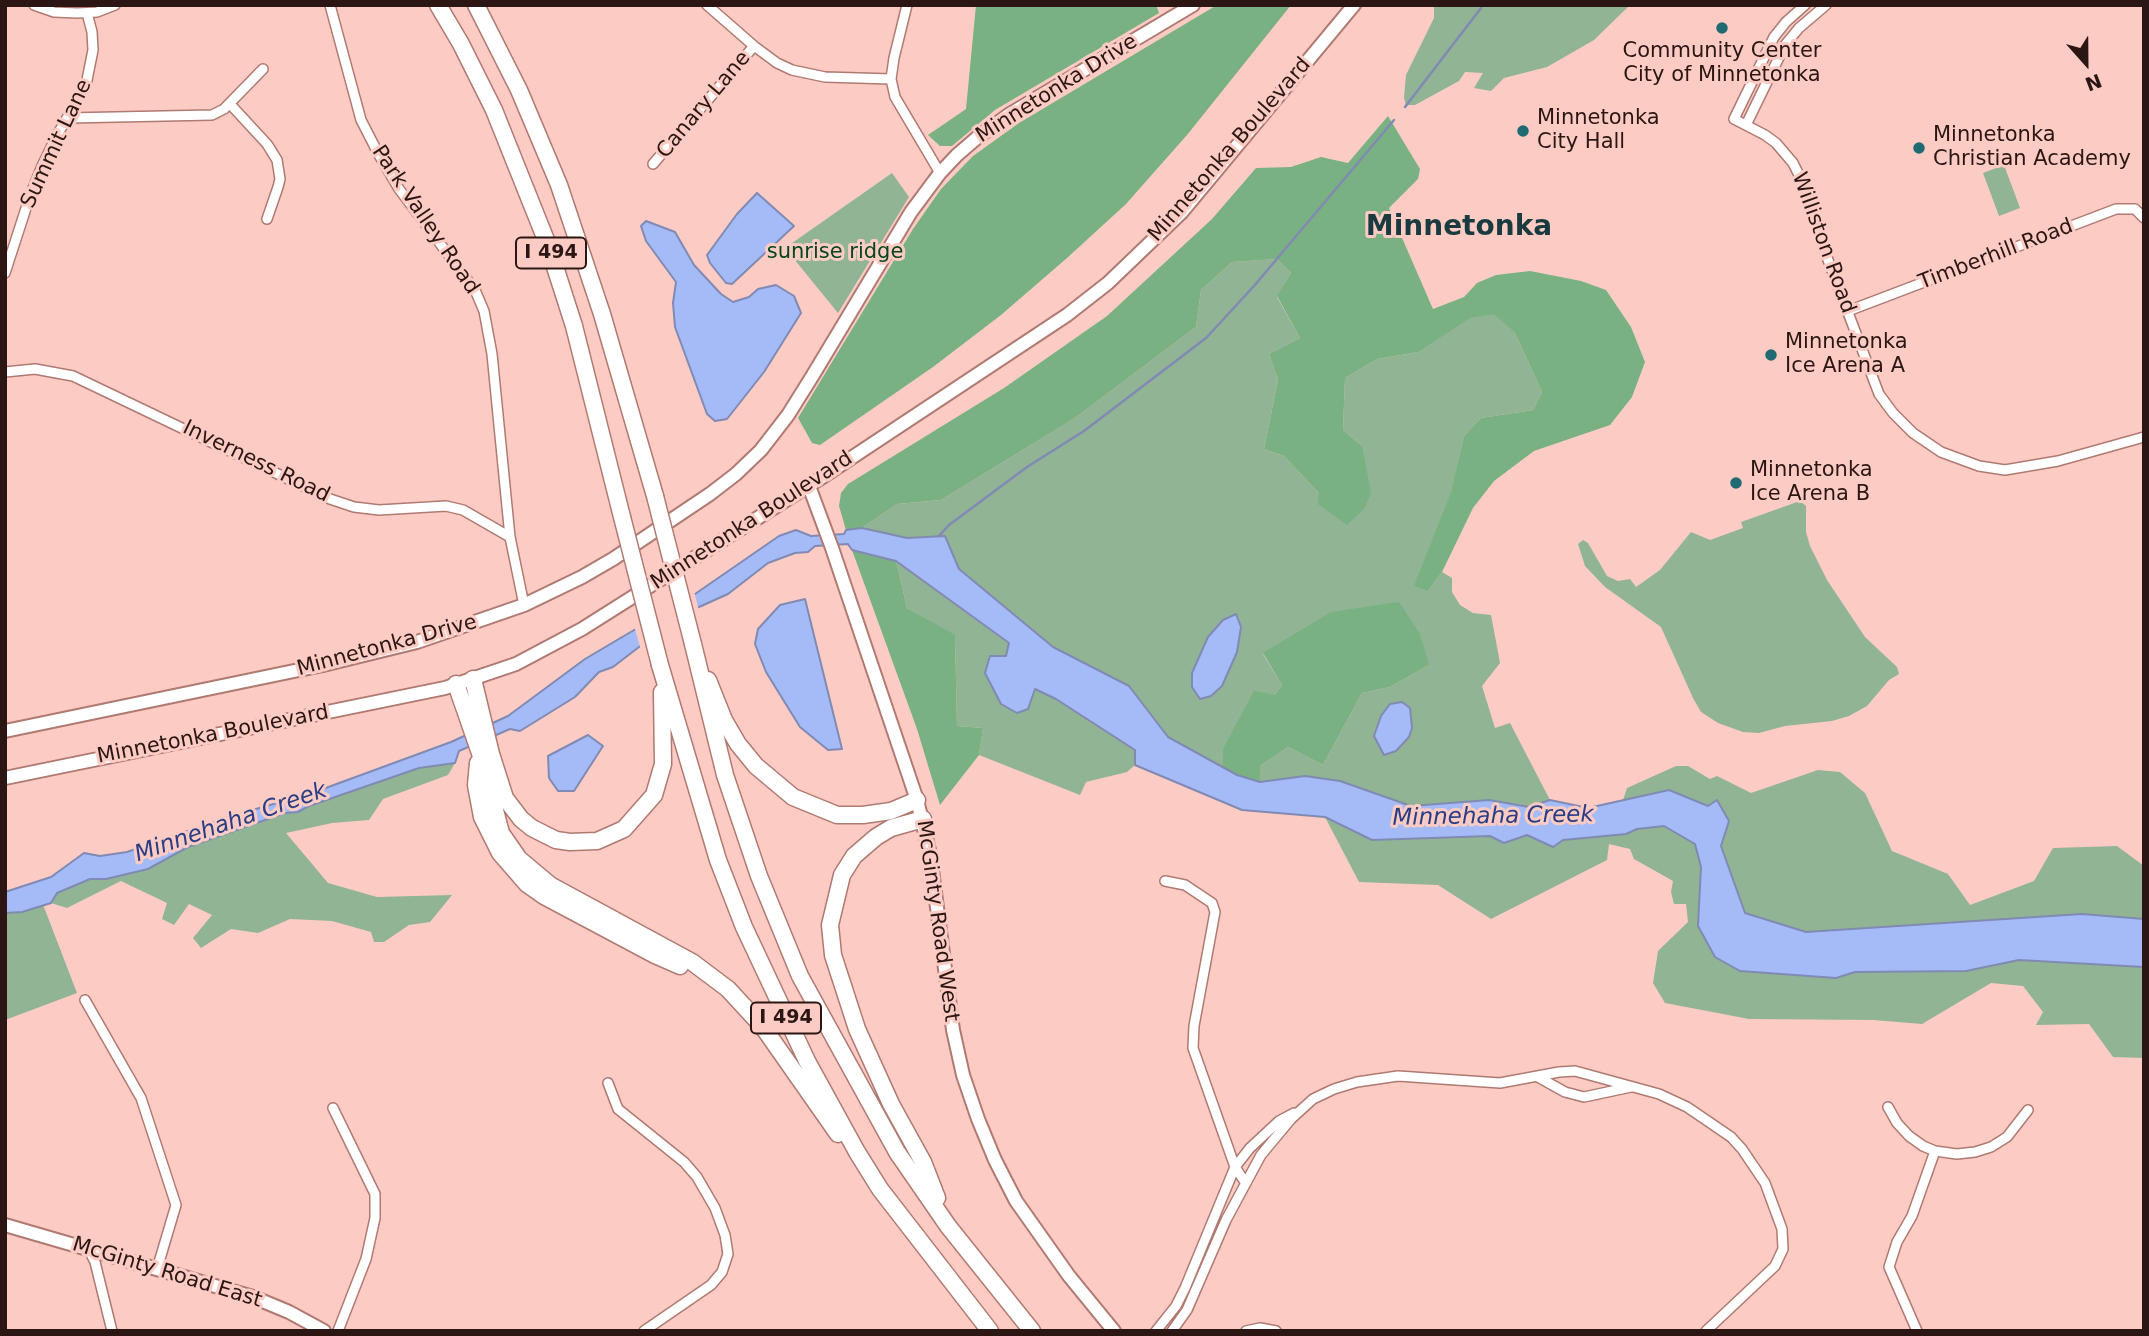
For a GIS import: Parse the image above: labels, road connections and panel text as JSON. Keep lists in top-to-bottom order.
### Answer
{
  "streets": {
    "highway": ["I 494"],
    "main road": [
      "Minnetonka Drive",
      "Minnetonka Boulevard",
      "McGinty Road West",
      "McGinty Road East"
    ],
    "street": [
      "Canary Lane",
      "Summit Lane",
      "Park Valley Road",
      "Williston Road",
      "Timberhill Road",
      "Inverness Road"
    ]
  },
  "crossings": [
    ["Minnetonka Drive", "Park Valley Road"],
    ["Minnetonka Boulevard", "McGinty Road West"],
    ["Park Valley Road", "Inverness Road"],
    ["Williston Road", "Timberhill Road"]
  ],
  "districts": ["Minnetonka"],
  "water": ["Minnehaha Creek"],
  "parks": ["sunrise ridge"],
  "places": [
    "Community Center City of Minnetonka",
    "Minnetonka City Hall",
    "Minnetonka Christian Academy",
    "Minnetonka Ice Arena A",
    "Minnetonka Ice Arena B"
  ],
  "north": "bottom"
}
